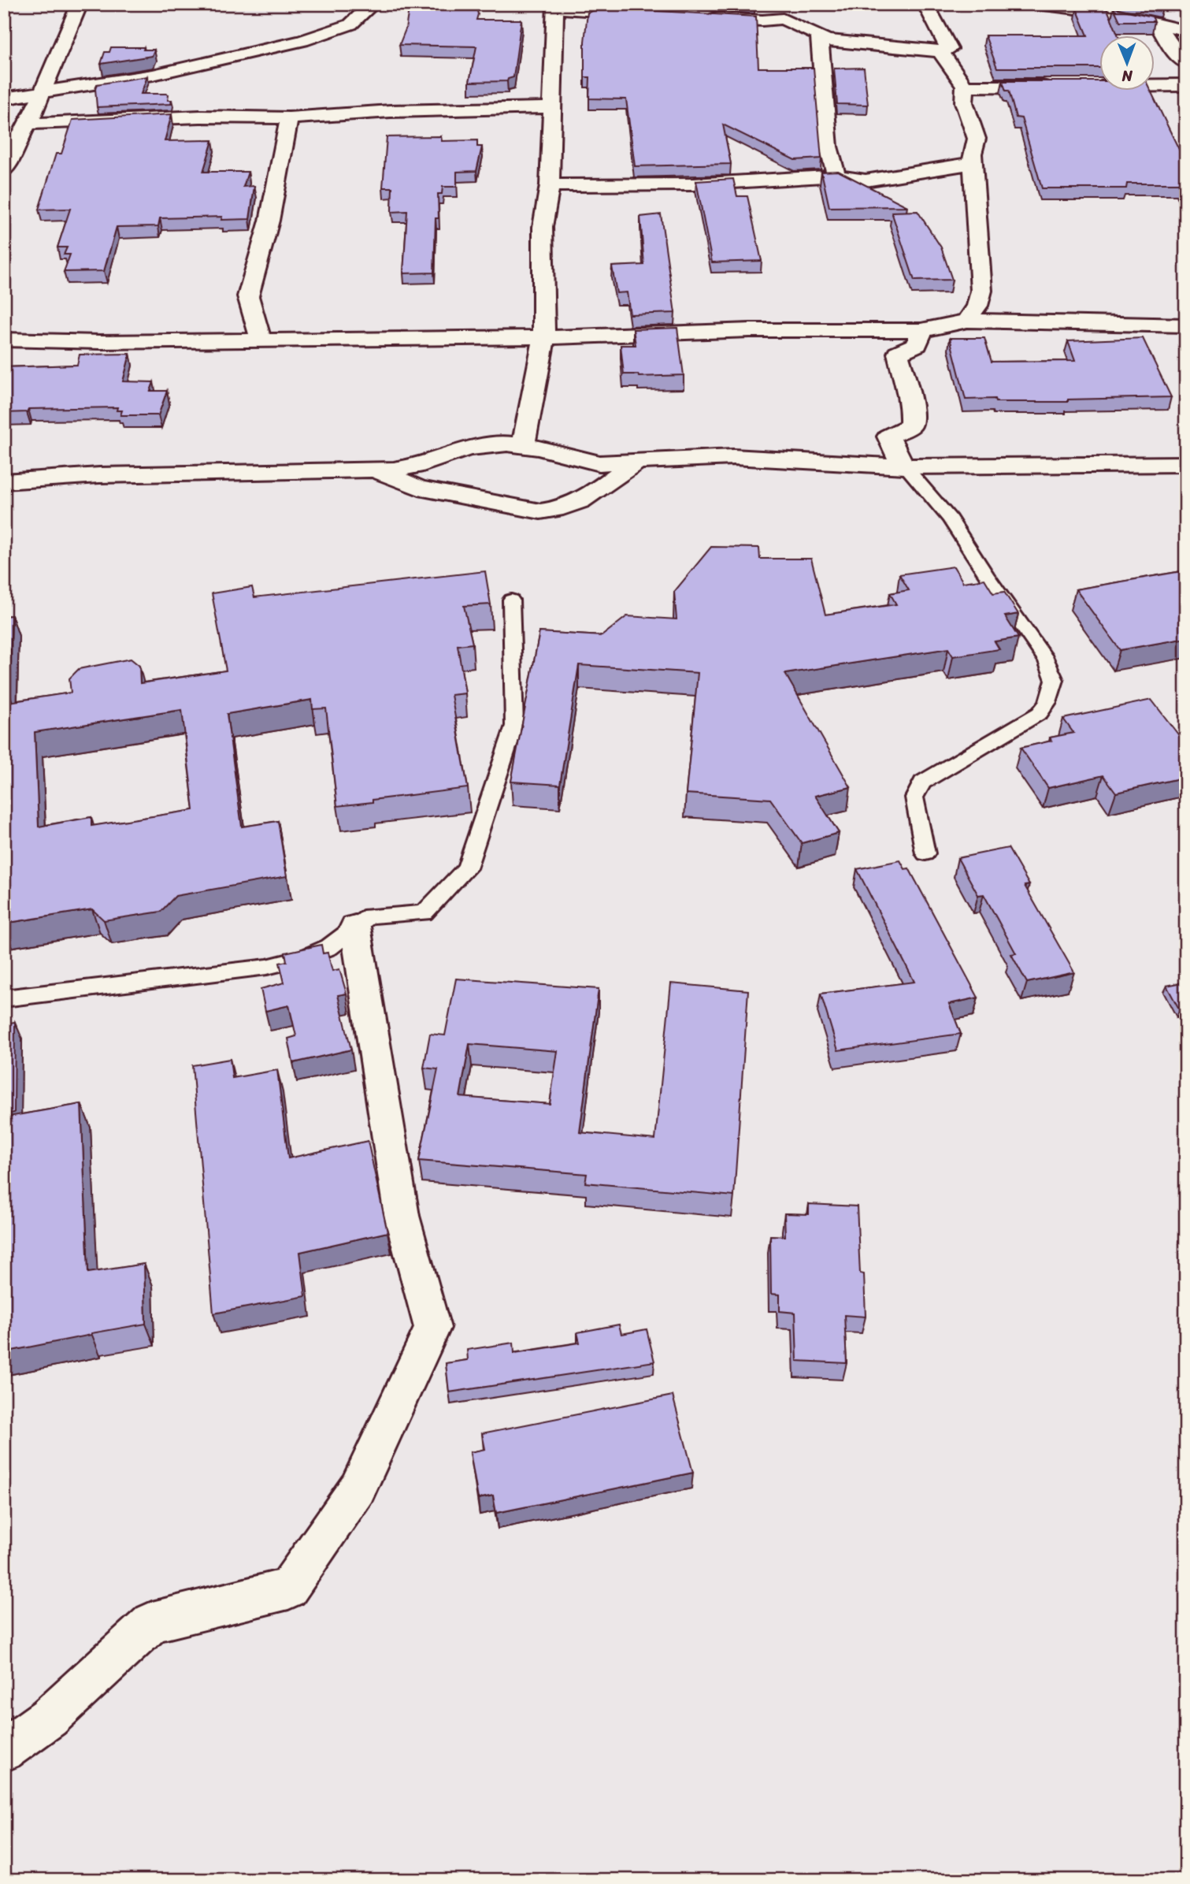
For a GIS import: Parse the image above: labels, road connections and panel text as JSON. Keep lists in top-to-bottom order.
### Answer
{
  "north": "bottom"
}
